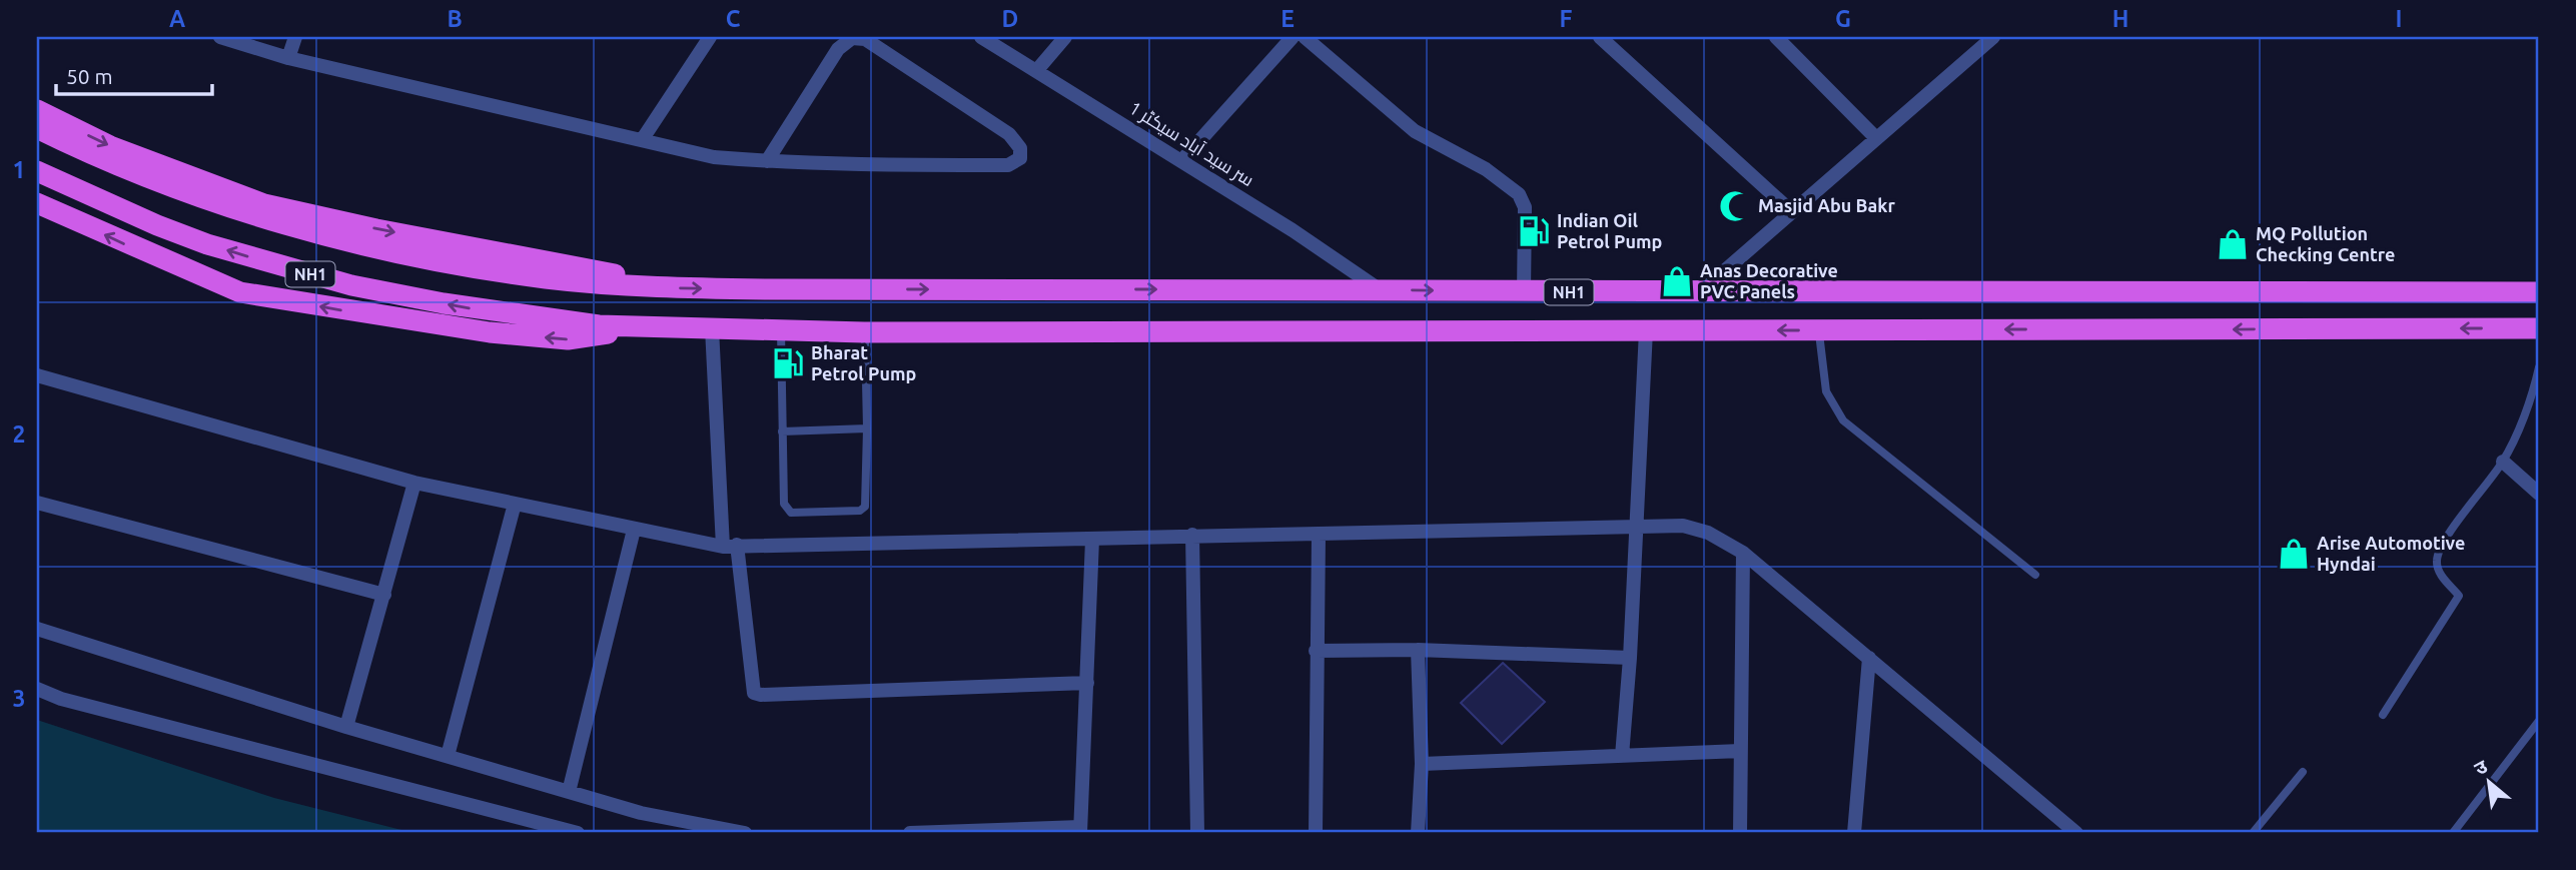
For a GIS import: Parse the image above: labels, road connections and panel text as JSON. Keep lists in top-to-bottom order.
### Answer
{
  "streets": {
    "highway": ["NH1"],
    "street": ["سر سید آباد سیکٹر 1"]
  },
  "crossings": [
    ["سر سید آباد سیکٹر 1", "NH1"]
  ],
  "places": {
    "mosque": ["Masjid Abu Bakr"],
    "fuel station": ["Indian Oil Petrol Pump", "Bharat Petrol Pump"],
    "shop": ["MQ Pollution Checking Centre", "Anas Decorative PVC Panels", "Arise Automotive Hyndai"]
  },
  "scale_bar": "50 m",
  "north": "top left",
  "grid": {
    "columns": [
      "A",
      "B",
      "C",
      "D",
      "E",
      "F",
      "G",
      "H",
      "I"
    ],
    "rows": ["1", "2", "3"]
  }
}
